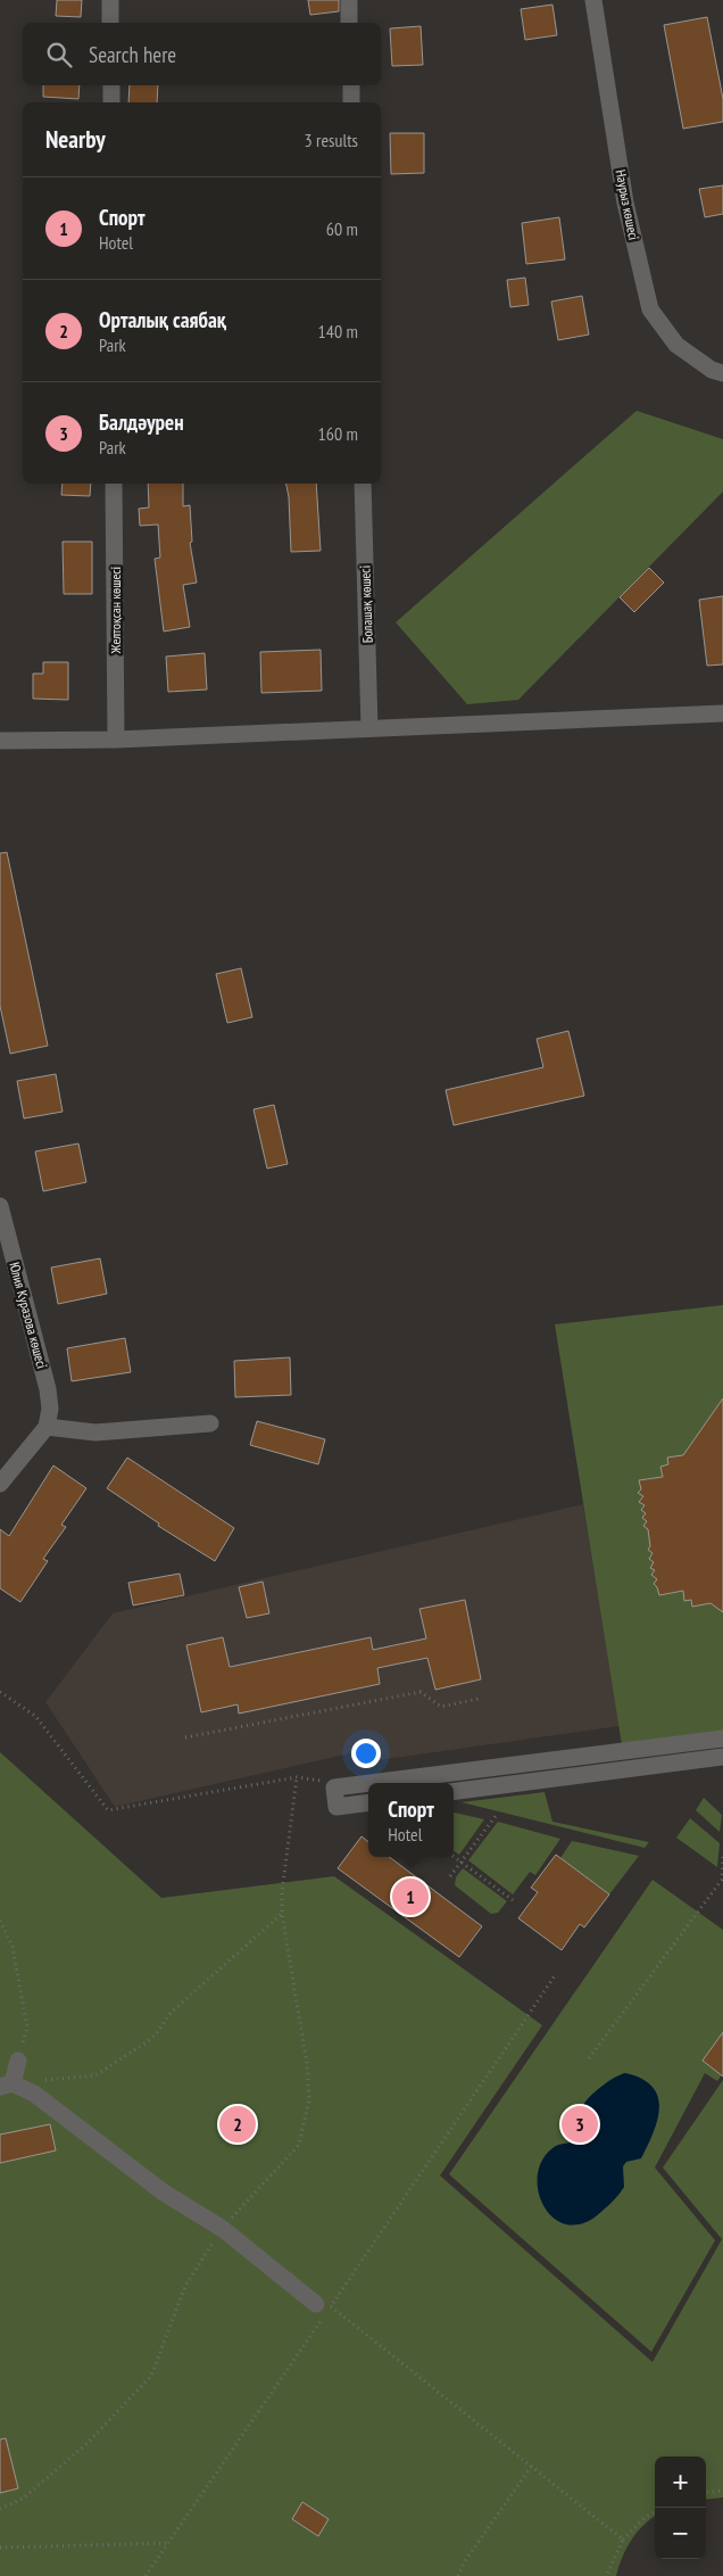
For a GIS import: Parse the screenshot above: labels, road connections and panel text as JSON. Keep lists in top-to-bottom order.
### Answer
{
  "streets": {
    "street": [
      "Наурыз көшесі",
      "Болашақ көшесі",
      "Желтоқсан көшесі",
      "Юлия Куразова көшесі"
    ]
  },
  "page": {
    "search": "Search here",
    "heading": ["Nearby", "3 results"],
    "list": [
      {
        "mark": "1",
        "name": "Спорт",
        "note": "Hotel",
        "value": "60 m"
      },
      {
        "mark": "2",
        "name": "Орталық саябақ",
        "note": "Park",
        "value": "140 m"
      },
      {
        "mark": "3",
        "name": "Балдәурен",
        "note": "Park",
        "value": "160 m"
      }
    ],
    "popup": ["Спорт", "Hotel"],
    "pins": ["1", "2", "3"],
    "map_buttons": ["+", "−"]
  }
}
